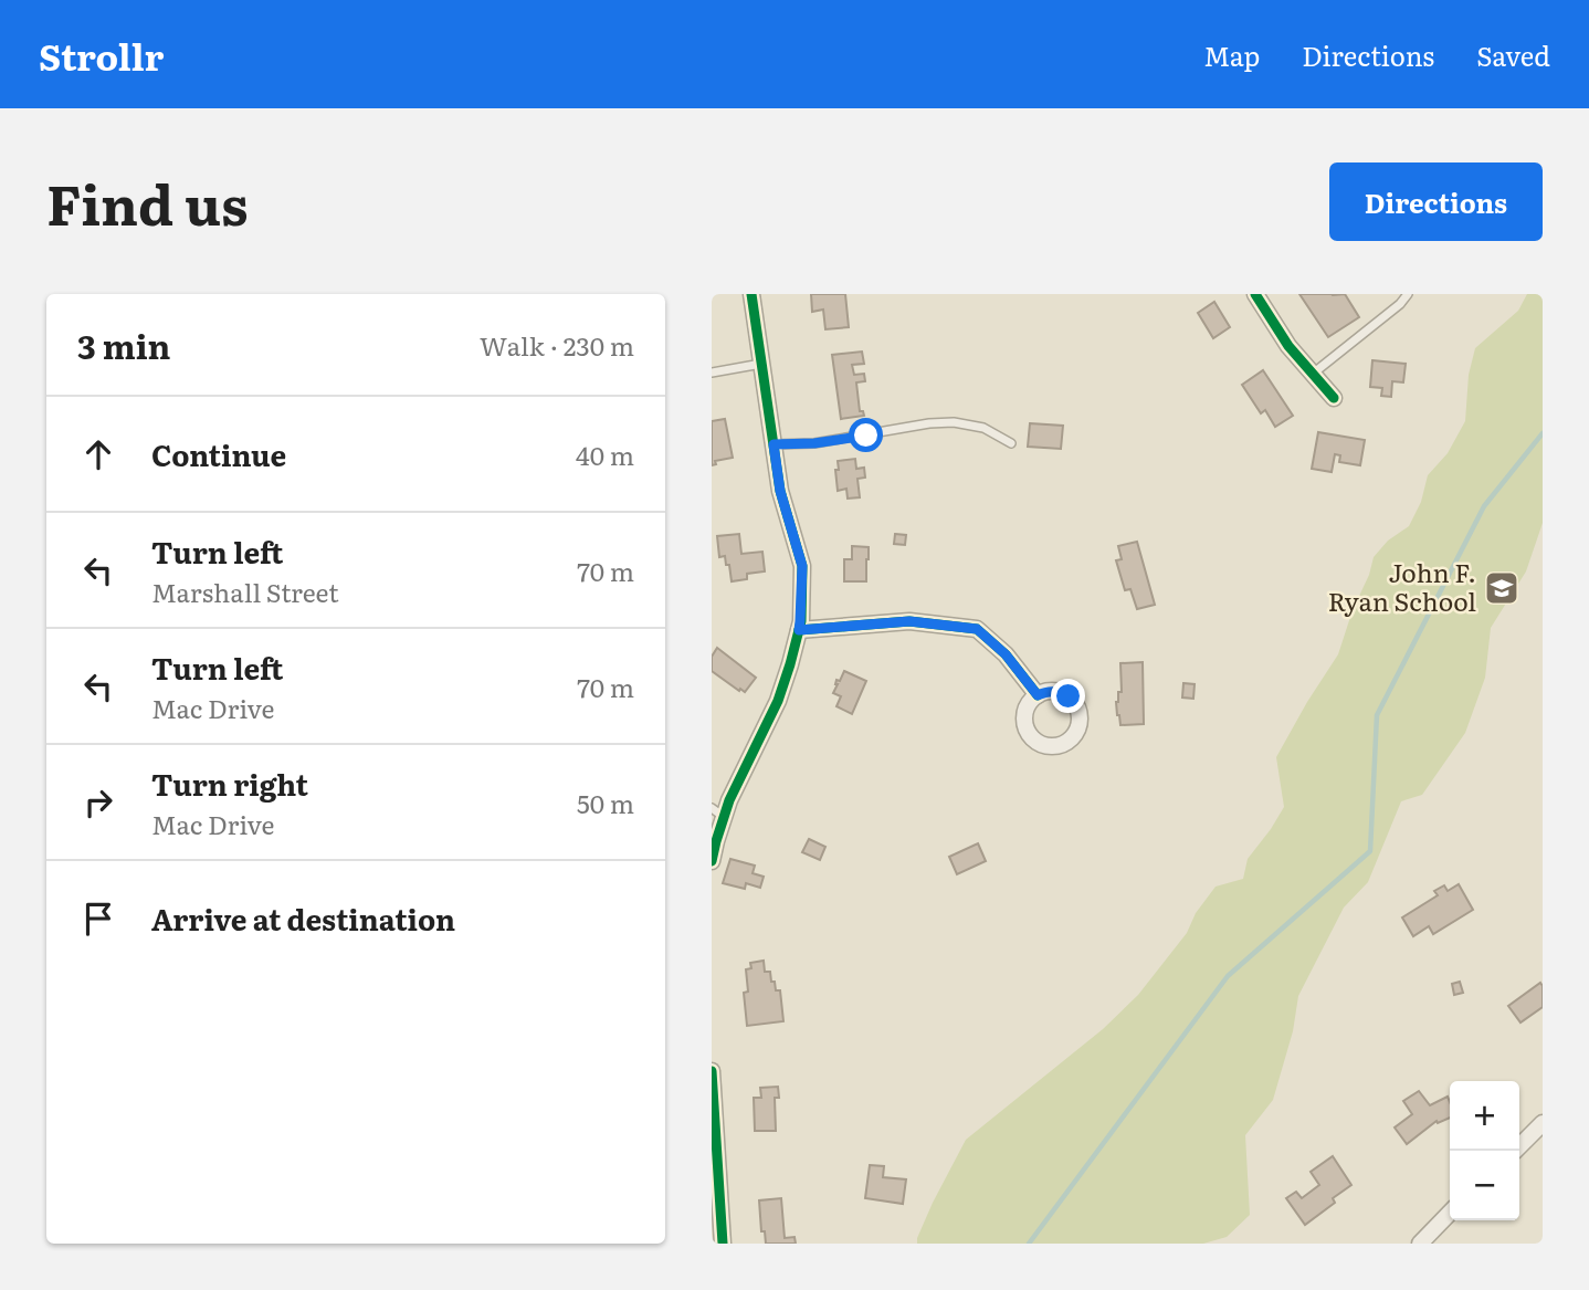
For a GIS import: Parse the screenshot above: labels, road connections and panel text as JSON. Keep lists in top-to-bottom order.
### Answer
{
  "places": {
    "school or university": ["John F. Ryan School"]
  },
  "page": {
    "header": "Strollr",
    "nav": ["Map", "Directions", "Saved"],
    "title": "Find us",
    "buttons": "Directions",
    "heading": ["3 min", "Walk · 230 m"],
    "list": [
      ["Continue", "40 m"],
      ["Turn left", "Marshall Street", "70 m"],
      ["Turn left", "Mac Drive", "70 m"],
      ["Turn right", "Mac Drive", "50 m"],
      "Arrive at destination"
    ],
    "map_buttons": ["+", "−"]
  }
}
